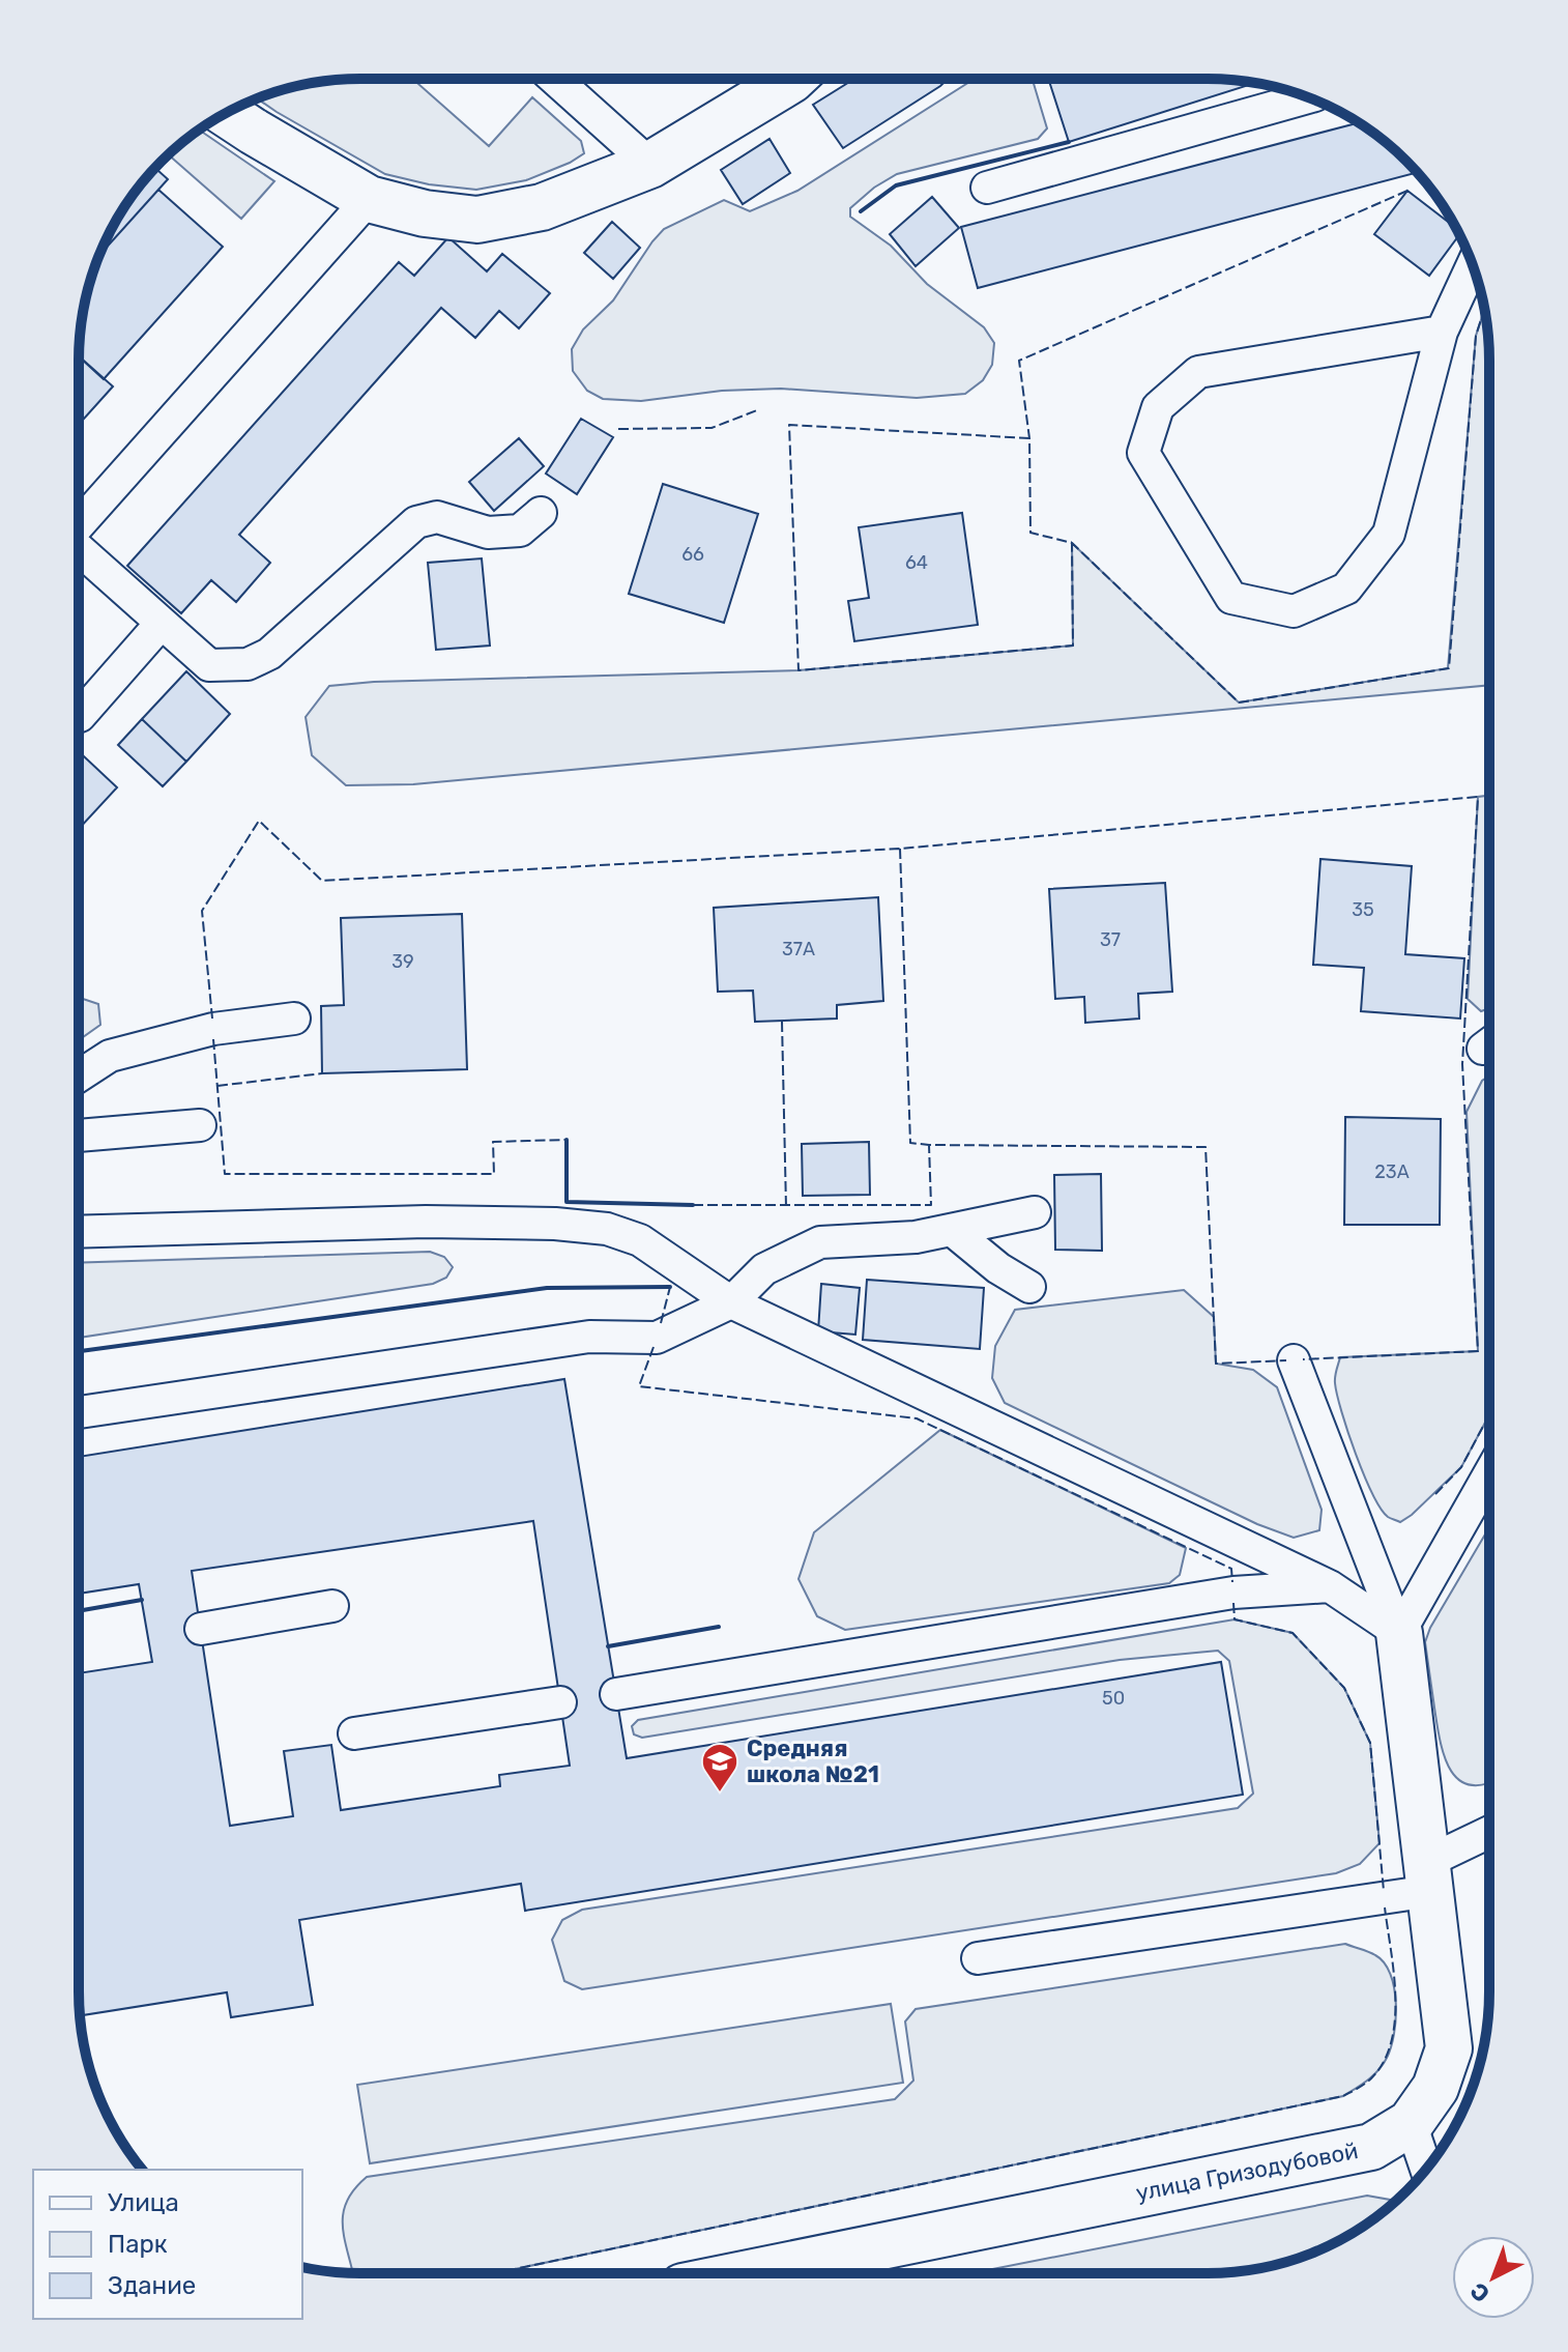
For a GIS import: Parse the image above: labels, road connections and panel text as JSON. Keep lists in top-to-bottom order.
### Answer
{
  "streets": {
    "street": ["улица Гризодубовой"]
  },
  "places": {
    "school or university": ["Средняя школа №21"]
  },
  "house_numbers": [
    "66",
    "64",
    "35",
    "37",
    "37А",
    "39",
    "23А",
    "50"
  ],
  "legend": ["Улица", "Парк", "Здание"],
  "north": "bottom left"
}
